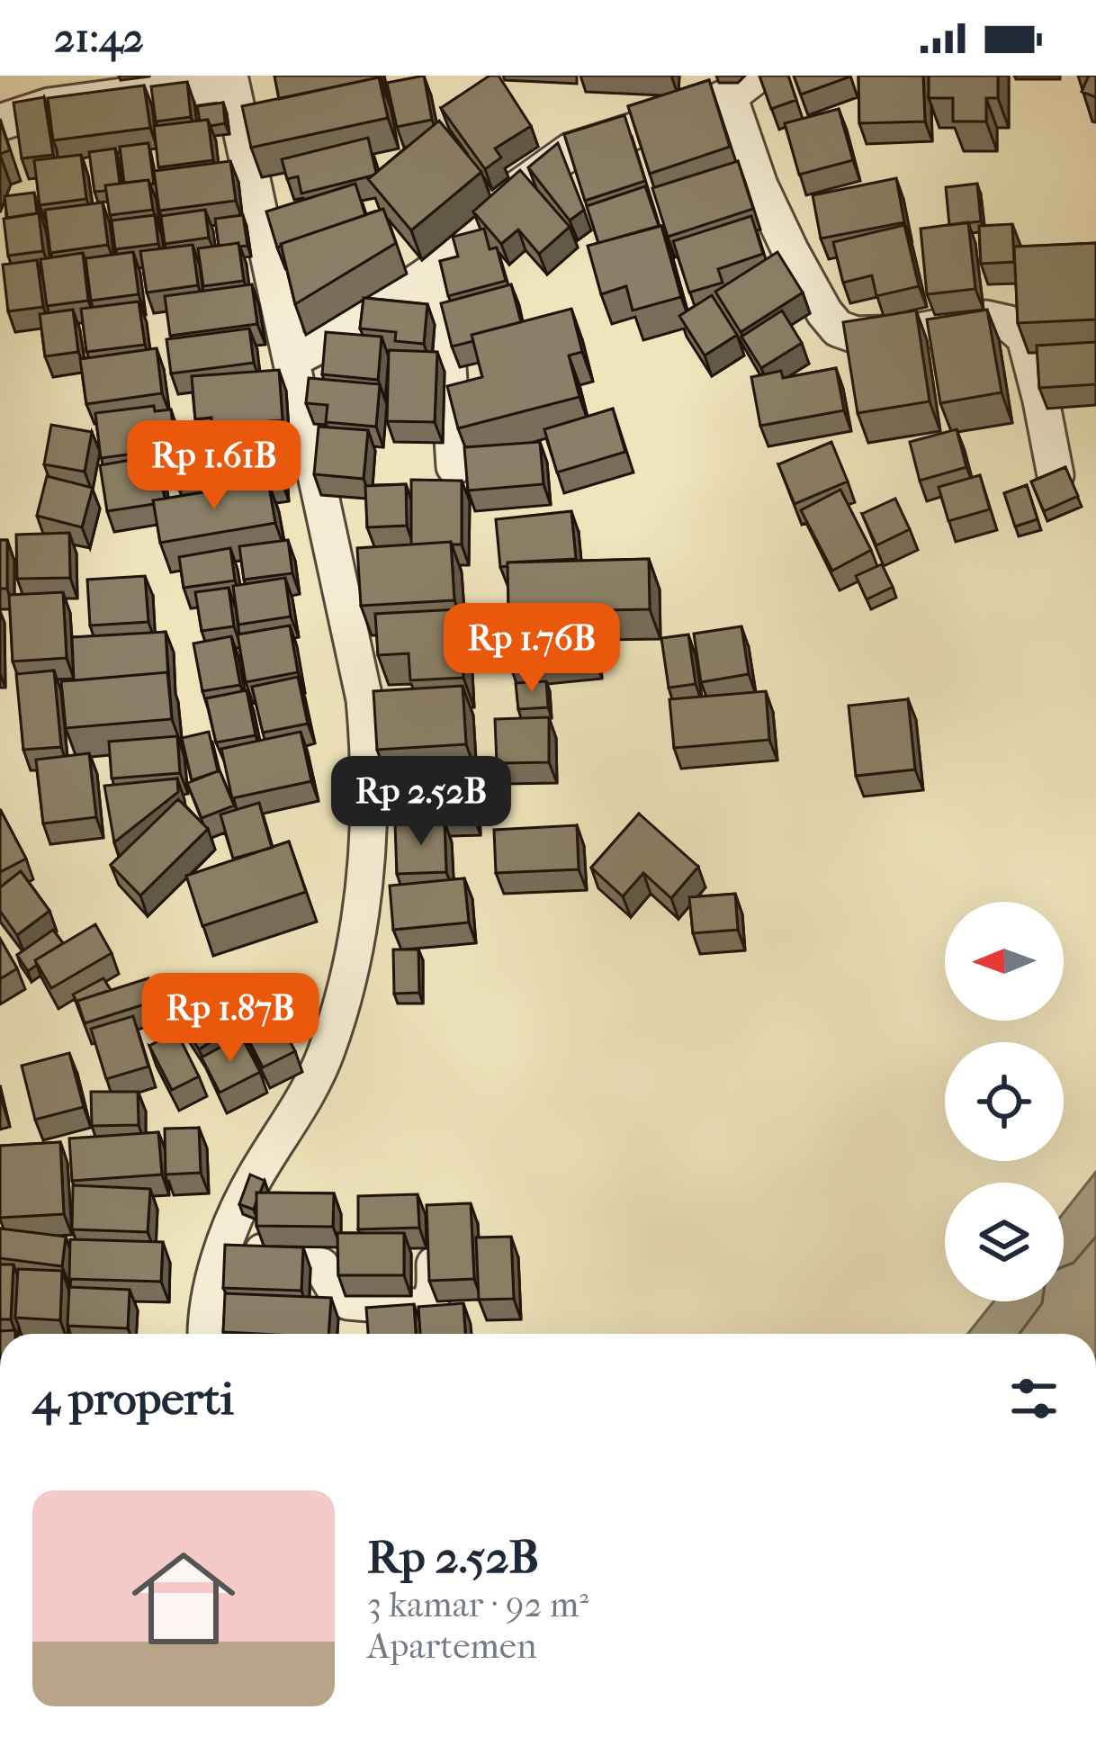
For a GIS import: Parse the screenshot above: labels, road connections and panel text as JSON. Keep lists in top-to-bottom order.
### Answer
{
  "north": "left",
  "page": {
    "status": "21:42",
    "price": [
      "Rp 1.61B",
      "Rp 1.76B",
      "Rp 2.52B",
      "Rp 1.87B"
    ],
    "heading": "4 properti",
    "list": [
      {
        "name": "Rp 2.52B",
        "note": "3 kamar · 92 m² · Apartemen"
      }
    ]
  }
}
